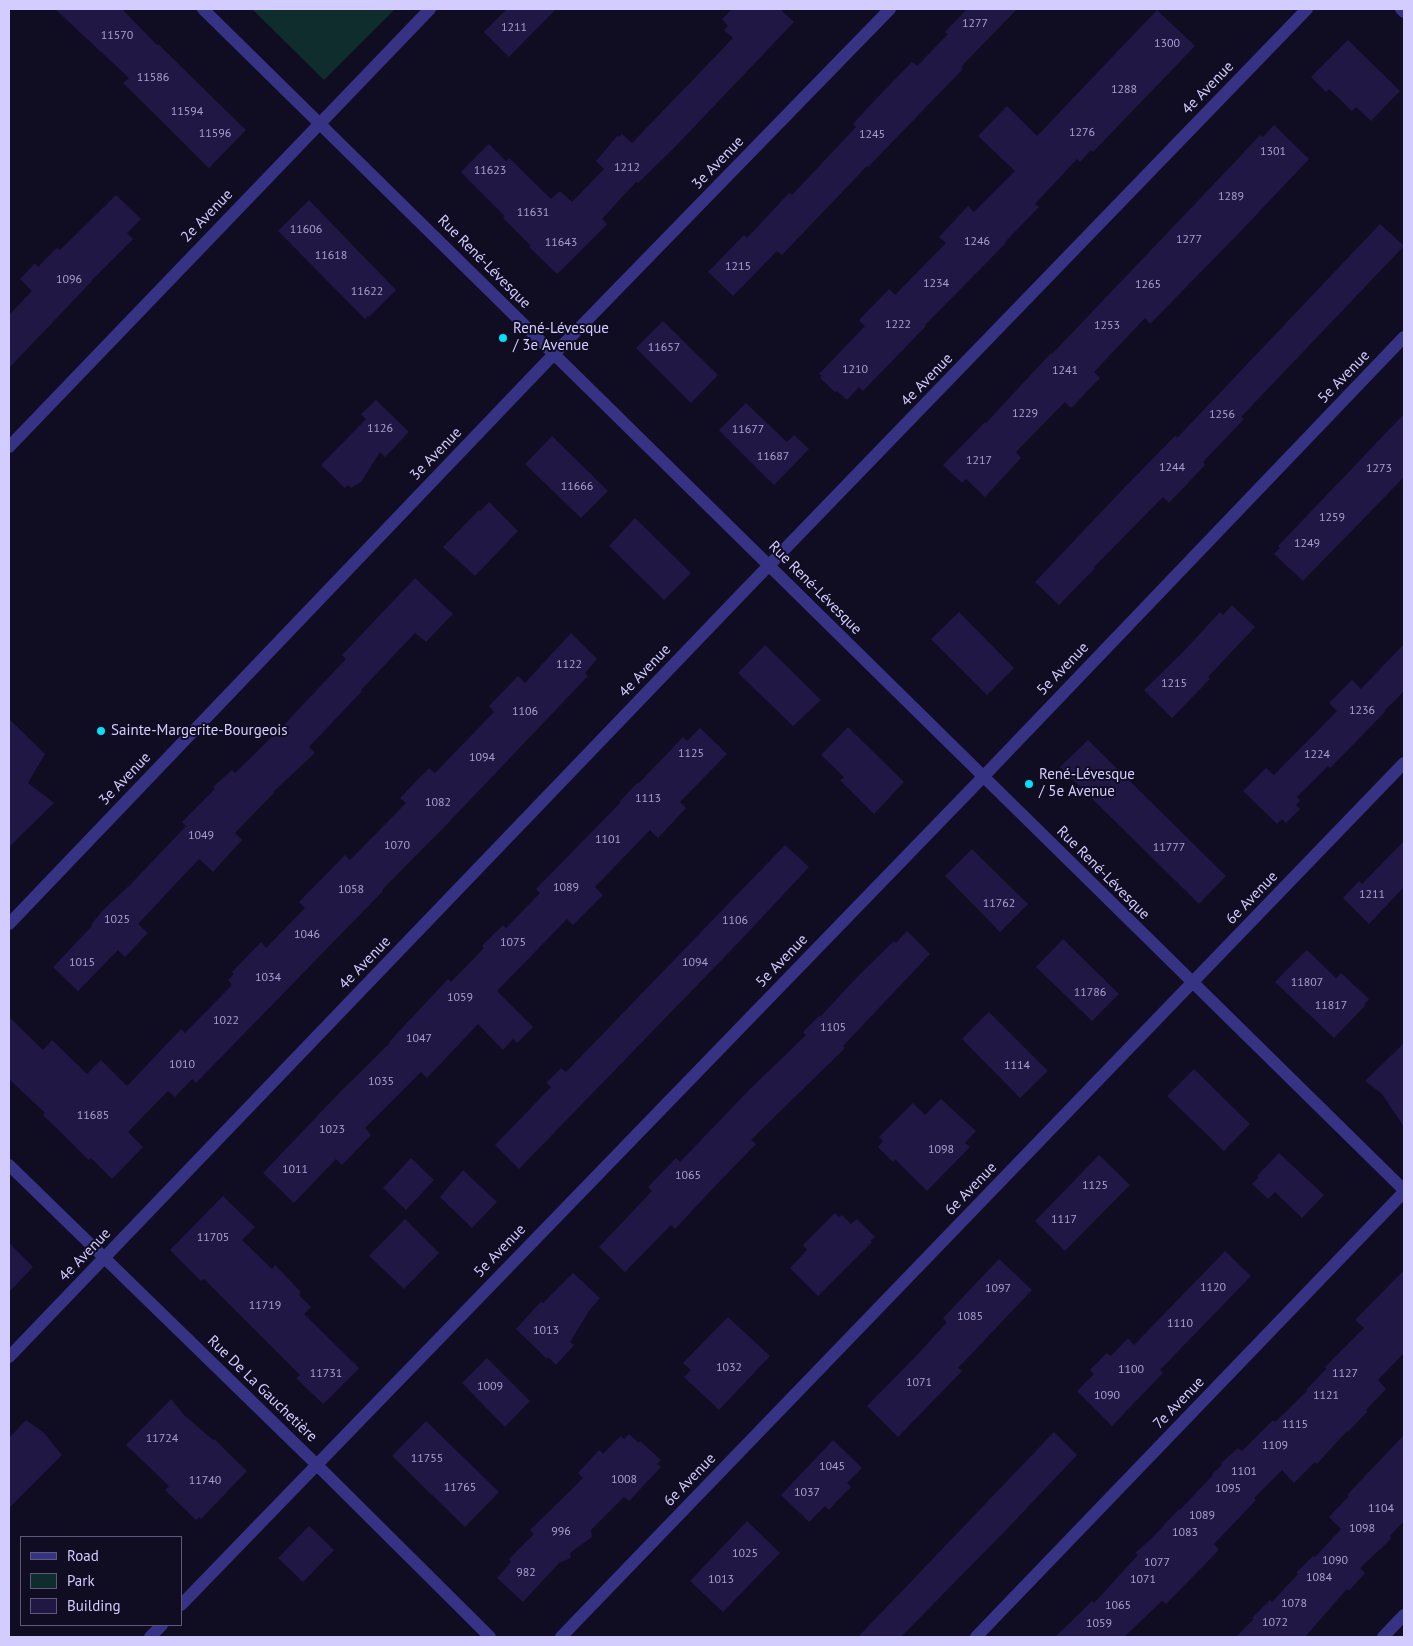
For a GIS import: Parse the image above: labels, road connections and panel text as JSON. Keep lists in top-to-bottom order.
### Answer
{
  "streets": {
    "street": [
      "4e Avenue",
      "3e Avenue",
      "2e Avenue",
      "Rue René-Lévesque",
      "5e Avenue",
      "6e Avenue",
      "Rue De La Gauchetière",
      "7e Avenue"
    ]
  },
  "crossings": [
    ["4e Avenue", "Rue René-Lévesque"],
    ["4e Avenue", "Rue De La Gauchetière"],
    ["3e Avenue", "Rue René-Lévesque"],
    ["2e Avenue", "Rue René-Lévesque"],
    ["Rue René-Lévesque", "5e Avenue"],
    ["Rue René-Lévesque", "6e Avenue"],
    ["Rue René-Lévesque", "7e Avenue"],
    ["5e Avenue", "Rue De La Gauchetière"]
  ],
  "places": ["René-Lévesque / 3e Avenue", "Sainte-Margerite-Bourgeois", "René-Lévesque / 5e Avenue"],
  "house_numbers": [
    "1277",
    "1211",
    "11570",
    "1300",
    "11586",
    "1288",
    "11594",
    "1276",
    "11596",
    "1245",
    "1301",
    "1212",
    "11623",
    "1289",
    "11631",
    "11606",
    "1277",
    "1246",
    "11643",
    "11618",
    "1215",
    "1096",
    "1234",
    "1265",
    "11622",
    "1222",
    "1253",
    "11657",
    "1210",
    "1241",
    "1229",
    "1256",
    "1126",
    "11677",
    "11687",
    "1217",
    "1244",
    "1273",
    "11666",
    "1259",
    "1249",
    "1122",
    "1215",
    "1236",
    "1106",
    "1125",
    "1224",
    "1094",
    "1113",
    "1082",
    "1049",
    "1101",
    "1070",
    "11777",
    "1089",
    "1058",
    "1211",
    "11762",
    "1025",
    "1106",
    "1046",
    "1075",
    "1015",
    "1094",
    "1034",
    "11807",
    "11786",
    "1059",
    "11817",
    "1022",
    "1105",
    "1047",
    "1010",
    "1114",
    "1035",
    "11685",
    "1023",
    "1098",
    "1011",
    "1065",
    "1125",
    "1117",
    "11705",
    "1120",
    "1097",
    "11719",
    "1085",
    "1110",
    "1013",
    "1032",
    "1100",
    "11731",
    "1127",
    "1071",
    "1009",
    "1090",
    "1121",
    "1115",
    "11724",
    "1109",
    "11755",
    "1045",
    "1101",
    "1008",
    "11740",
    "11765",
    "1095",
    "1037",
    "1104",
    "1089",
    "1098",
    "996",
    "1083",
    "1025",
    "1090",
    "1077",
    "982",
    "1084",
    "1013",
    "1071",
    "1078",
    "1065",
    "1072",
    "1059"
  ],
  "legend": ["Road", "Park", "Building"]
}
